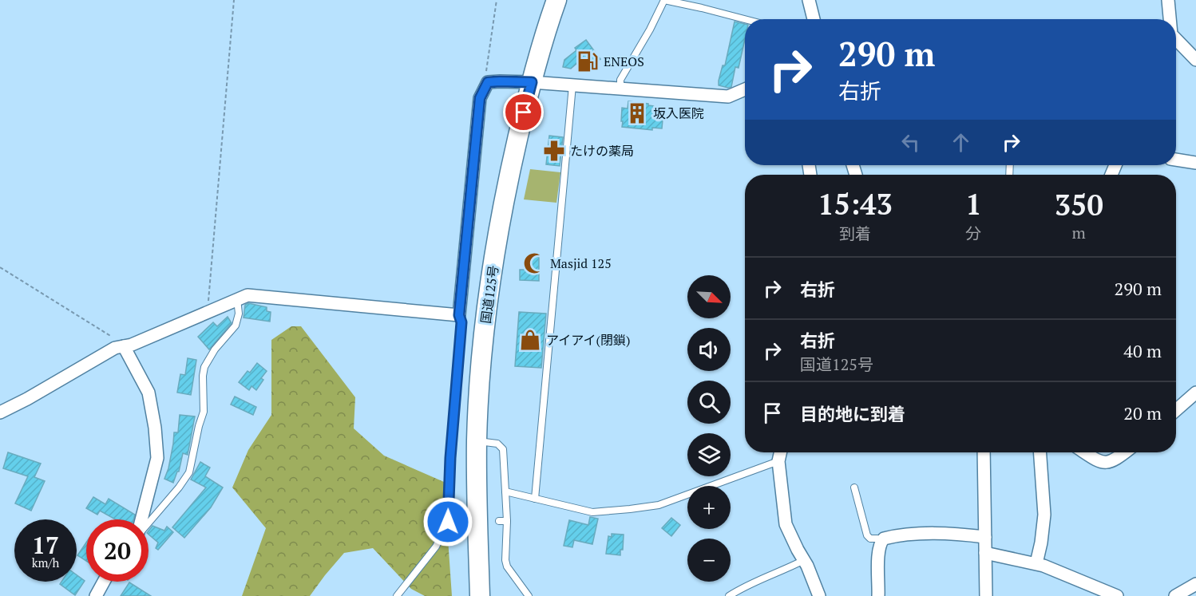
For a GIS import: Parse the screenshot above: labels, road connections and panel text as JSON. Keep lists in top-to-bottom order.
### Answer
{
  "streets": {
    "highway": ["国道125号"]
  },
  "places": {
    "fuel station": ["ENEOS"],
    "building": ["坂入医院"],
    "pharmacy": ["たけの薬局"],
    "mosque": ["Masjid 125"],
    "shop": ["アイアイ(閉鎖)"]
  },
  "north": "bottom right",
  "page": {
    "turn": ["290 m", "右折"],
    "eta": [
      "15:43",
      "到着",
      "1",
      "分",
      "350",
      "m"
    ],
    "list": [
      {
        "name": "右折",
        "value": "290 m"
      },
      {
        "name": "右折",
        "note": "国道125号",
        "value": "40 m"
      },
      {
        "name": "目的地に到着",
        "value": "20 m"
      }
    ],
    "map_buttons": ["+", "−"],
    "speed": "17 km/h",
    "limit": "20"
  }
}
